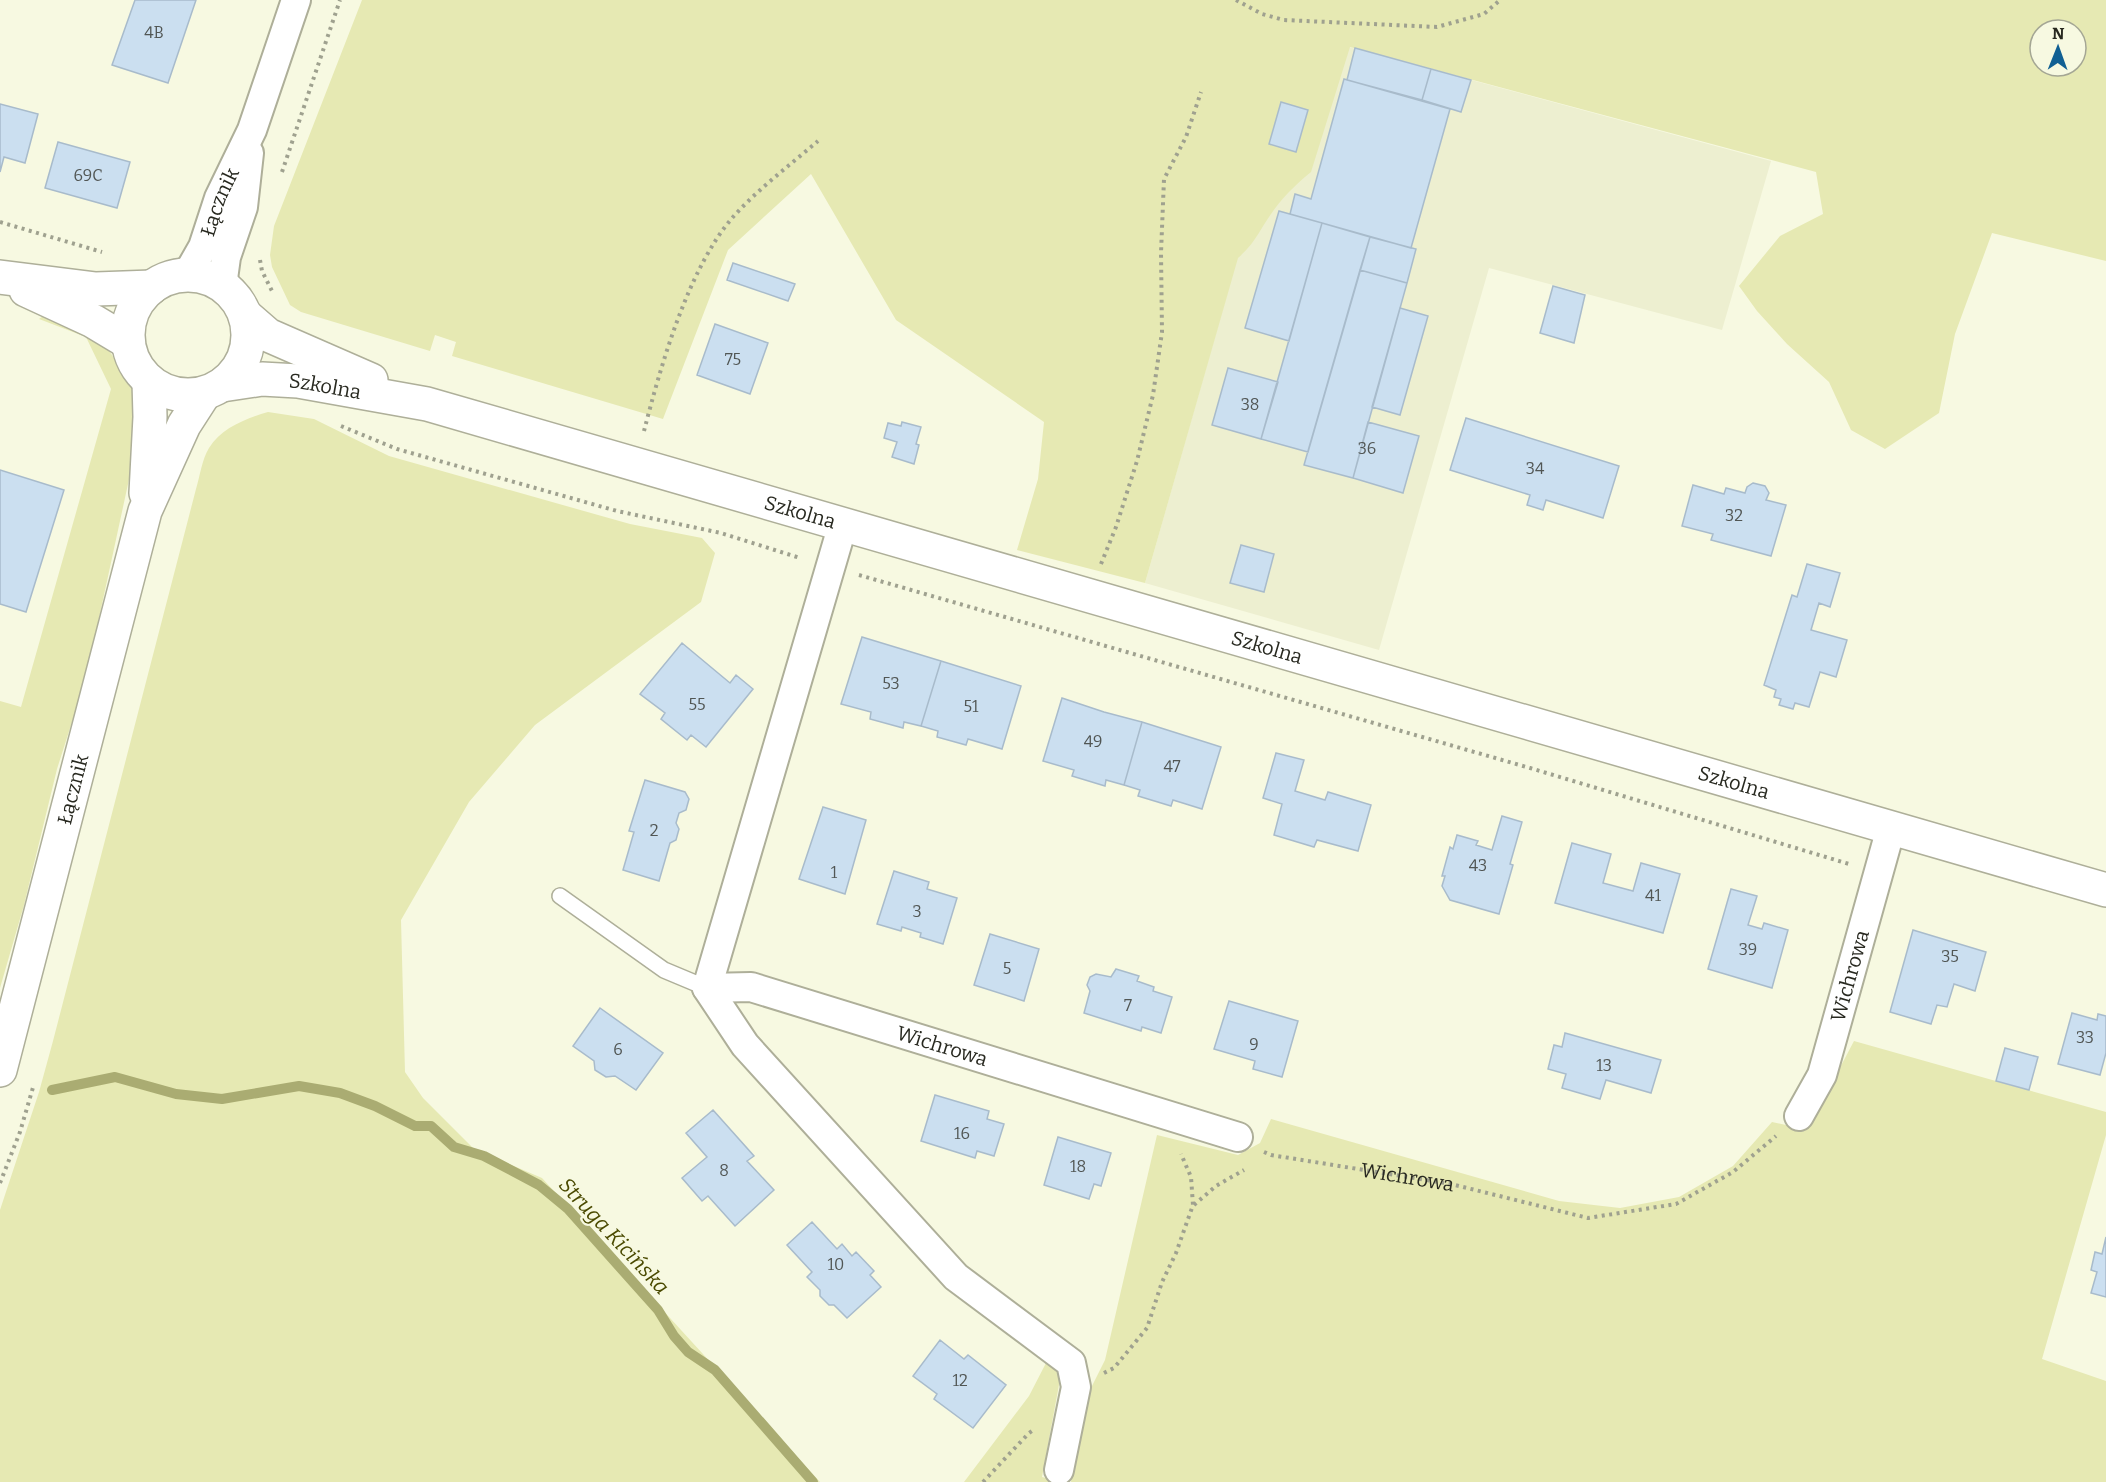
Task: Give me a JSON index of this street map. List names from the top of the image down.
{
  "streets": {
    "street": ["Łącznik", "Szkolna", "Wichrowa"]
  },
  "crossings": [
    ["Łącznik", "Szkolna"],
    ["Szkolna", "Wichrowa"]
  ],
  "water": ["Struga Kicińska"],
  "house_numbers": [
    "4B",
    "69C",
    "75",
    "38",
    "36",
    "34",
    "32",
    "53",
    "55",
    "51",
    "49",
    "47",
    "2",
    "43",
    "1",
    "41",
    "3",
    "39",
    "35",
    "5",
    "7",
    "33",
    "9",
    "6",
    "13",
    "16",
    "18",
    "8",
    "10",
    "12"
  ],
  "north": "top"
}
